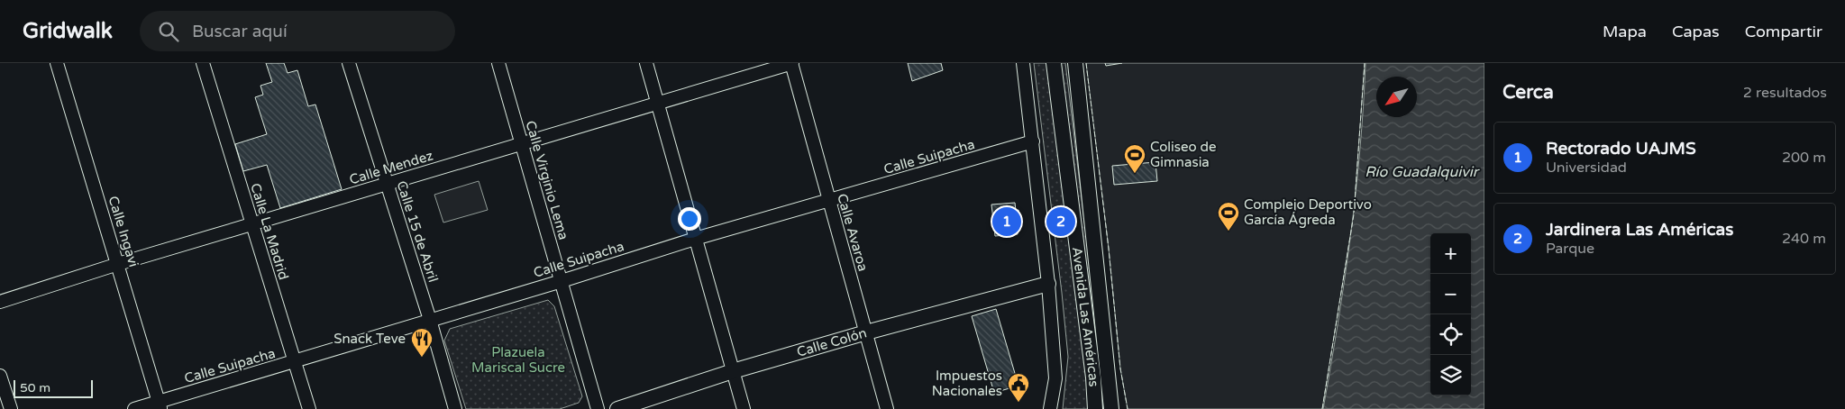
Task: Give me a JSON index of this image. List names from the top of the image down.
{
  "streets": {
    "main road": ["Avenida Las Américas", "Calle Colón"],
    "street": [
      "Calle Suipacha",
      "Calle Mendez",
      "Calle Virginio Lema",
      "Calle Ingavi",
      "Calle La Madrid",
      "Calle 15 de Abril",
      "Calle Avaroa"
    ]
  },
  "crossings": [
    ["Calle Suipacha", "Calle Virginio Lema"],
    ["Calle Suipacha", "Calle Ingavi"],
    ["Calle Suipacha", "Calle La Madrid"],
    ["Calle Suipacha", "Calle 15 de Abril"],
    ["Calle Suipacha", "Calle Avaroa"],
    ["Calle Mendez", "Calle Virginio Lema"],
    ["Calle Mendez", "Calle Ingavi"],
    ["Calle Mendez", "Calle La Madrid"],
    ["Calle Mendez", "Calle 15 de Abril"],
    ["Calle Mendez", "Calle Avaroa"],
    ["Calle Avaroa", "Calle Colón"]
  ],
  "water": ["Río Guadalquivir"],
  "parks": ["Plazuela Mariscal Sucre"],
  "places": {
    "sports": ["Coliseo de Gimnasia", "Complejo Deportivo García Ágreda"],
    "restaurant": ["Snack Teve"],
    "public building": ["Impuestos Nacionales"]
  },
  "scale_bar": "50 m",
  "north": "bottom left",
  "page": {
    "header": "Gridwalk",
    "search": "Buscar aquí",
    "nav": ["Mapa", "Capas", "Compartir"],
    "heading": ["Cerca", "2 resultados"],
    "list": [
      {
        "mark": "1",
        "name": "Rectorado UAJMS",
        "note": "Universidad",
        "value": "200 m"
      },
      {
        "mark": "2",
        "name": "Jardinera Las Américas",
        "note": "Parque",
        "value": "240 m"
      }
    ],
    "pins": ["1", "2"],
    "map_buttons": ["+", "−"],
    "scale": "50 m"
  }
}
